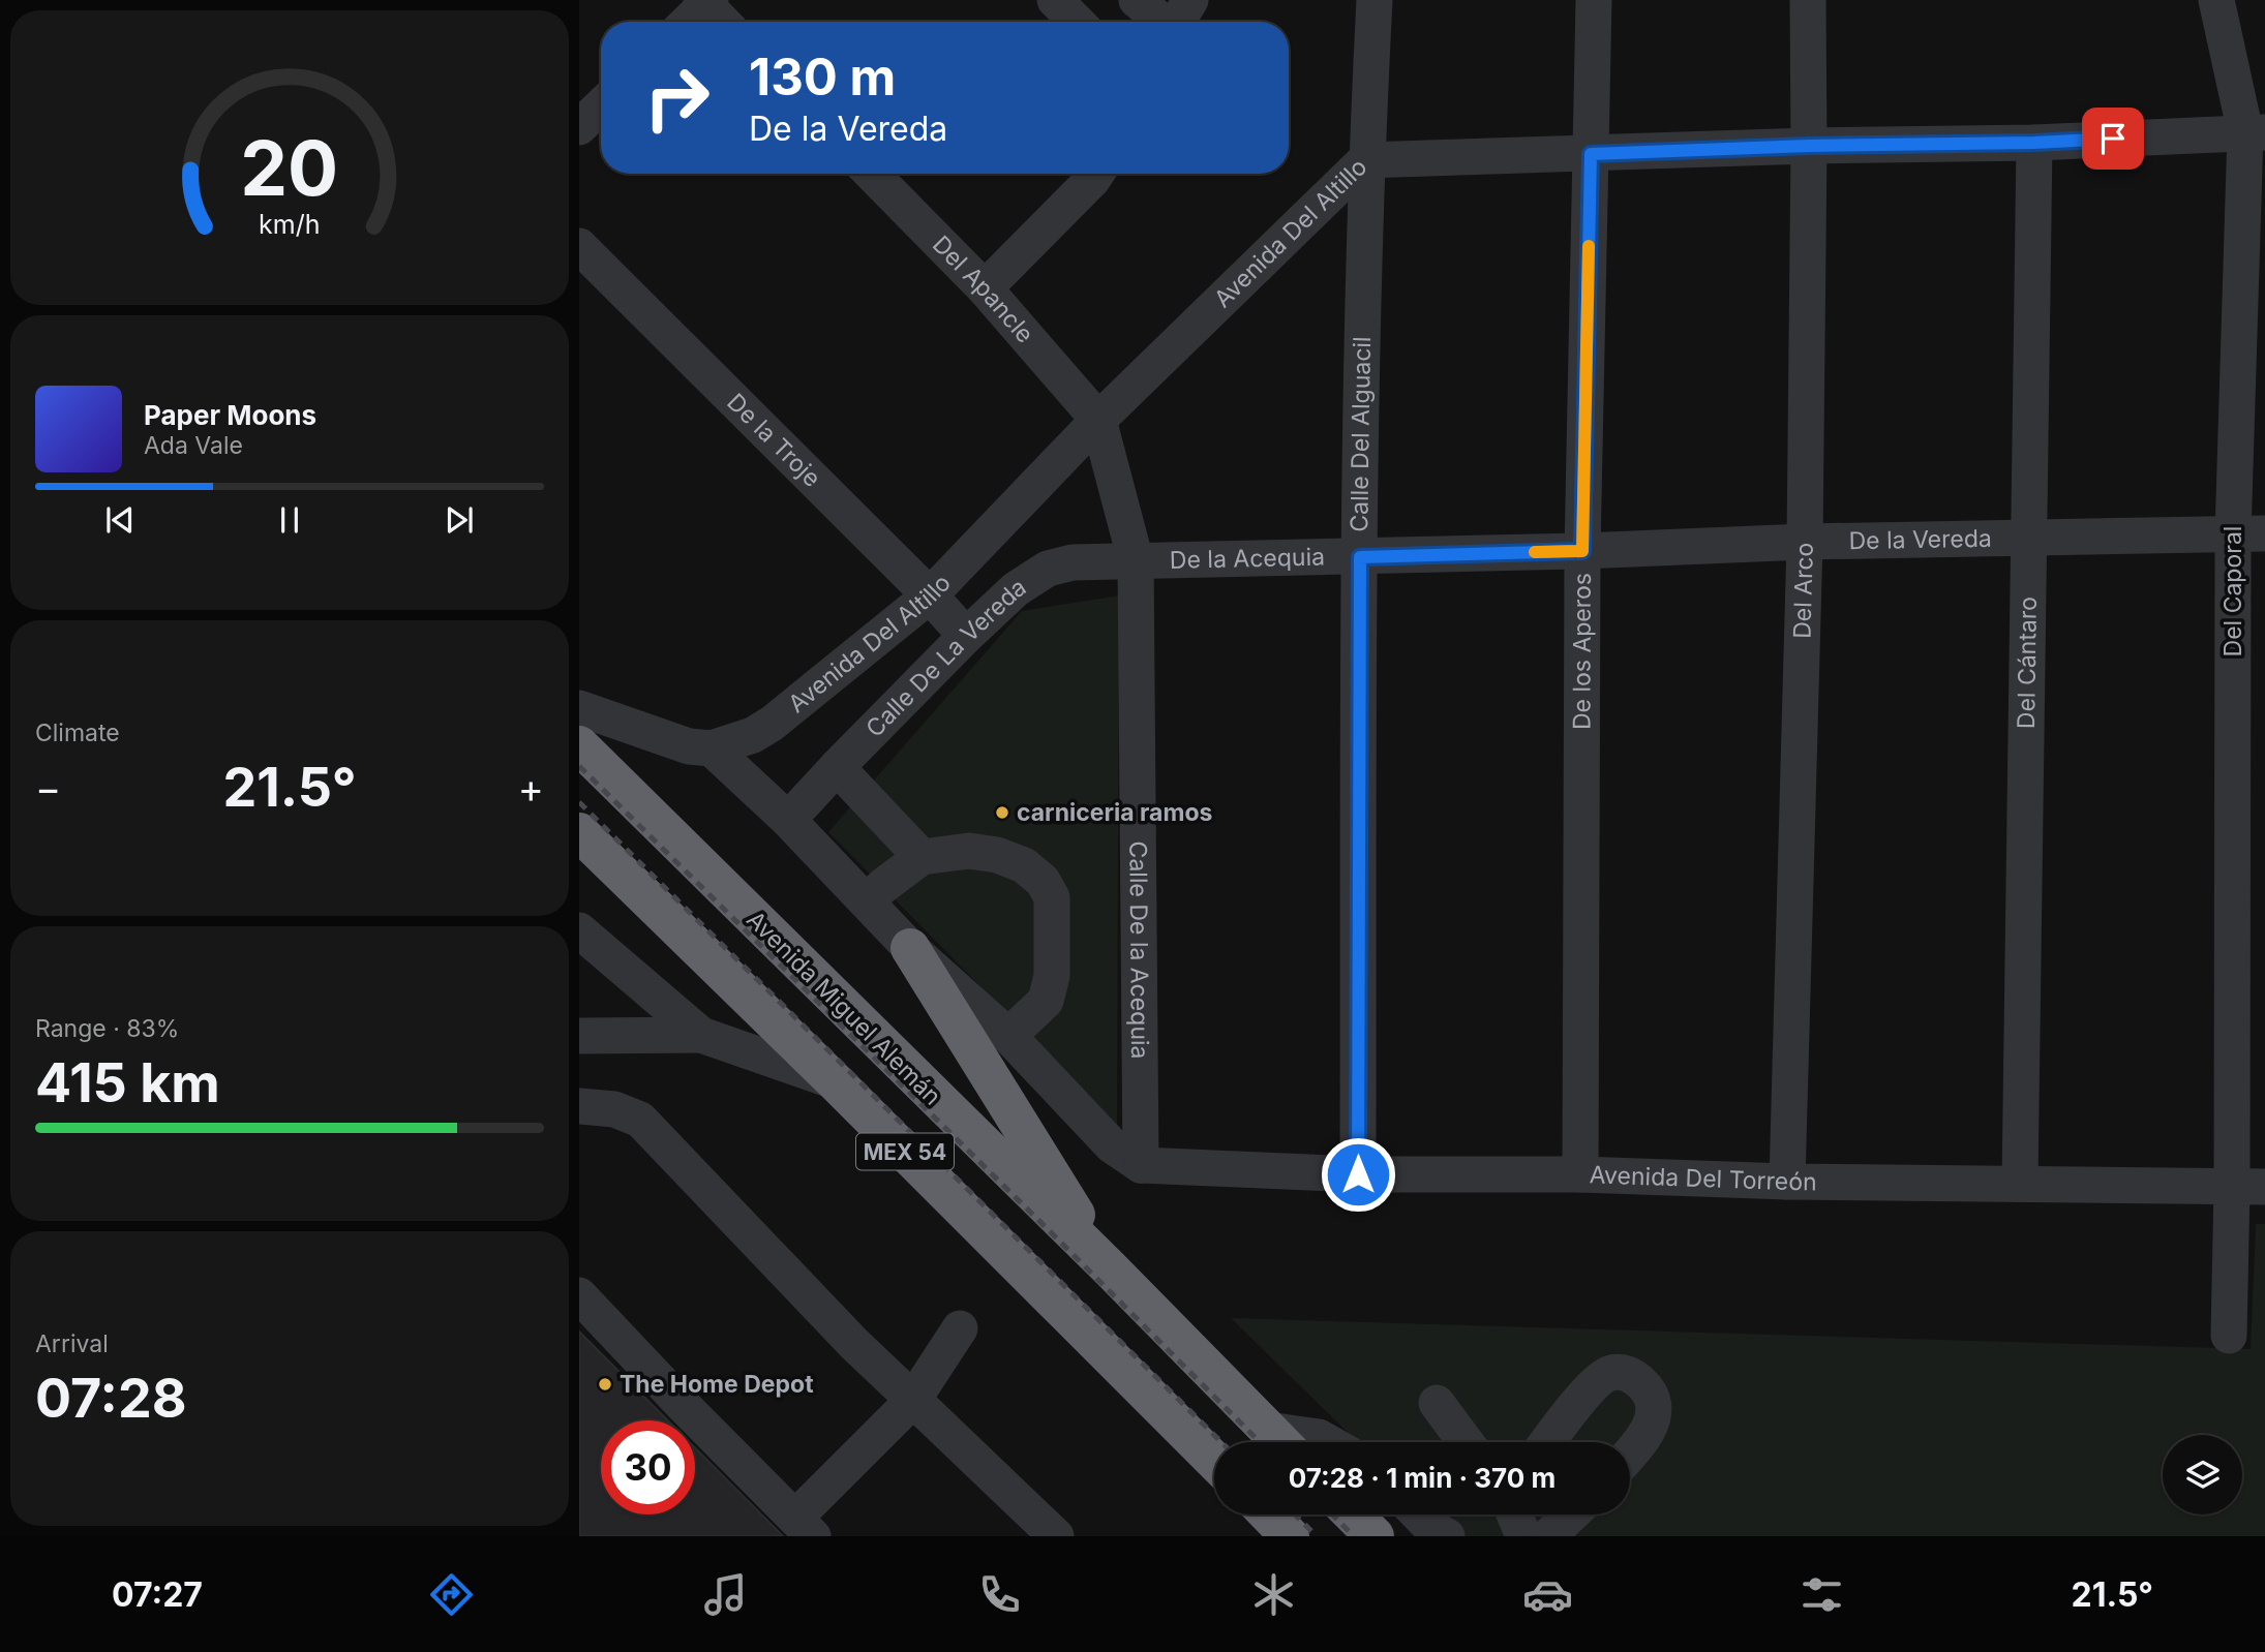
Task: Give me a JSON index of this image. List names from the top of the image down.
{
  "streets": {
    "highway": ["Avenida Miguel Alemán", "MEX 54"],
    "street": [
      "Avenida Del Altillo",
      "Del Apancle",
      "Calle Del Alguacil",
      "De la Troje",
      "De la Vereda",
      "De la Acequia",
      "Del Arco",
      "Del Caporal",
      "De los Aperos",
      "Calle De La Vereda",
      "Del Cántaro",
      "Calle De la Acequia",
      "Avenida Del Torreón"
    ]
  },
  "crossings": [
    ["Avenida Del Altillo", "Del Apancle"],
    ["Avenida Del Altillo", "Calle Del Alguacil"],
    ["Avenida Del Altillo", "De la Troje"],
    ["Avenida Del Altillo", "Del Arco"],
    ["Avenida Del Altillo", "Del Caporal"],
    ["Avenida Del Altillo", "De los Aperos"],
    ["Avenida Del Altillo", "Del Cántaro"],
    ["Avenida Del Altillo", "Calle De la Acequia"],
    ["Del Apancle", "Calle De la Acequia"],
    ["Calle Del Alguacil", "De la Vereda"],
    ["Calle Del Alguacil", "De la Acequia"],
    ["Calle Del Alguacil", "Avenida Del Torreón"],
    ["De la Troje", "Calle De La Vereda"],
    ["De la Vereda", "De la Acequia"],
    ["De la Vereda", "Del Arco"],
    ["De la Vereda", "Del Caporal"],
    ["De la Vereda", "De los Aperos"],
    ["De la Vereda", "Del Cántaro"],
    ["De la Acequia", "Calle De La Vereda"],
    ["De la Acequia", "Calle De la Acequia"],
    ["Del Arco", "Avenida Del Torreón"],
    ["Del Caporal", "Avenida Del Torreón"],
    ["De los Aperos", "Avenida Del Torreón"],
    ["Calle De La Vereda", "Calle De la Acequia"],
    ["Del Cántaro", "Avenida Del Torreón"],
    ["Calle De la Acequia", "Avenida Del Torreón"]
  ],
  "places": ["carniceria ramos", "The Home Depot"],
  "page": {
    "turn": ["130 m", "De la Vereda"],
    "song": ["Paper Moons", "Ada Vale"],
    "tile": [
      "Climate",
      ["Range · 83%", "415 km"],
      ["Arrival", "07:28"]
    ],
    "heat": ["−", "21.5°", "+"],
    "limit": "30",
    "trip": "07:28 · 1 min · 370 m",
    "tabs": ["07:27", "21.5°"],
    "gauge": ["20", "km/h"]
  }
}
